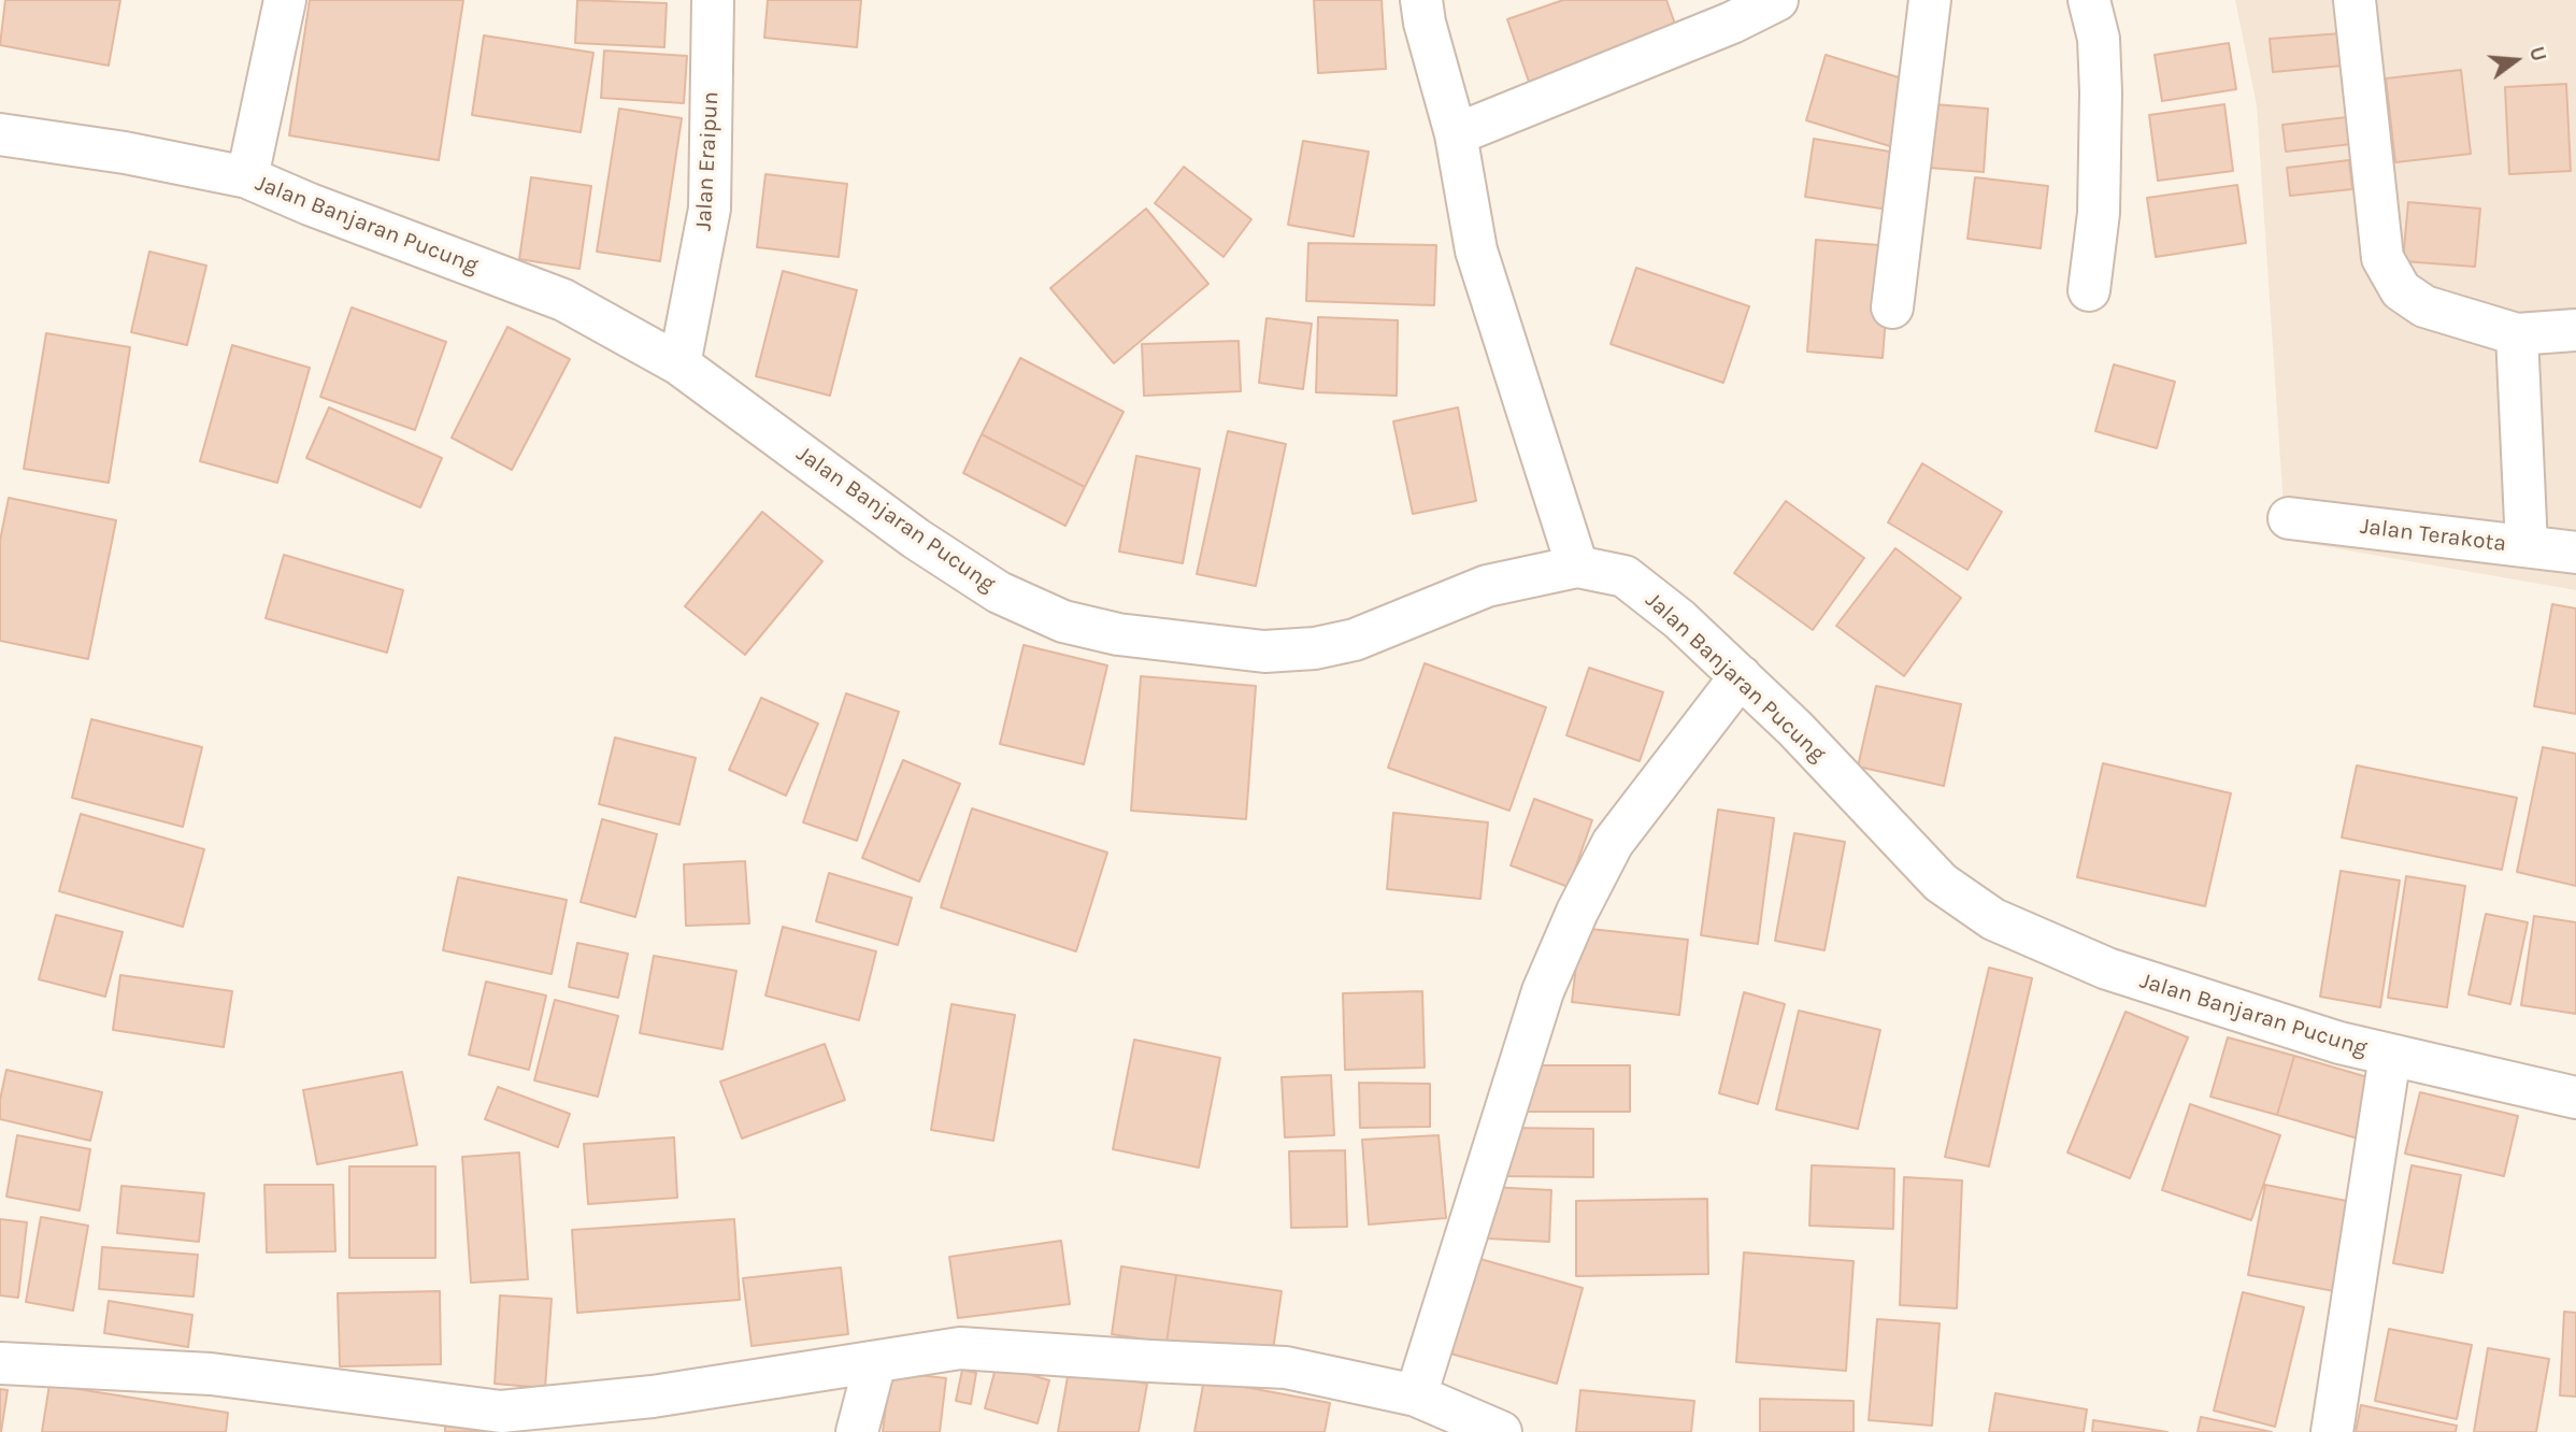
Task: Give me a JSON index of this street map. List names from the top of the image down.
{
  "streets": {
    "street": ["Jalan Eraipun", "Jalan Banjaran Pucung", "Jalan Terakota"]
  },
  "crossings": [
    ["Jalan Eraipun", "Jalan Banjaran Pucung"]
  ],
  "north": "right"
}
